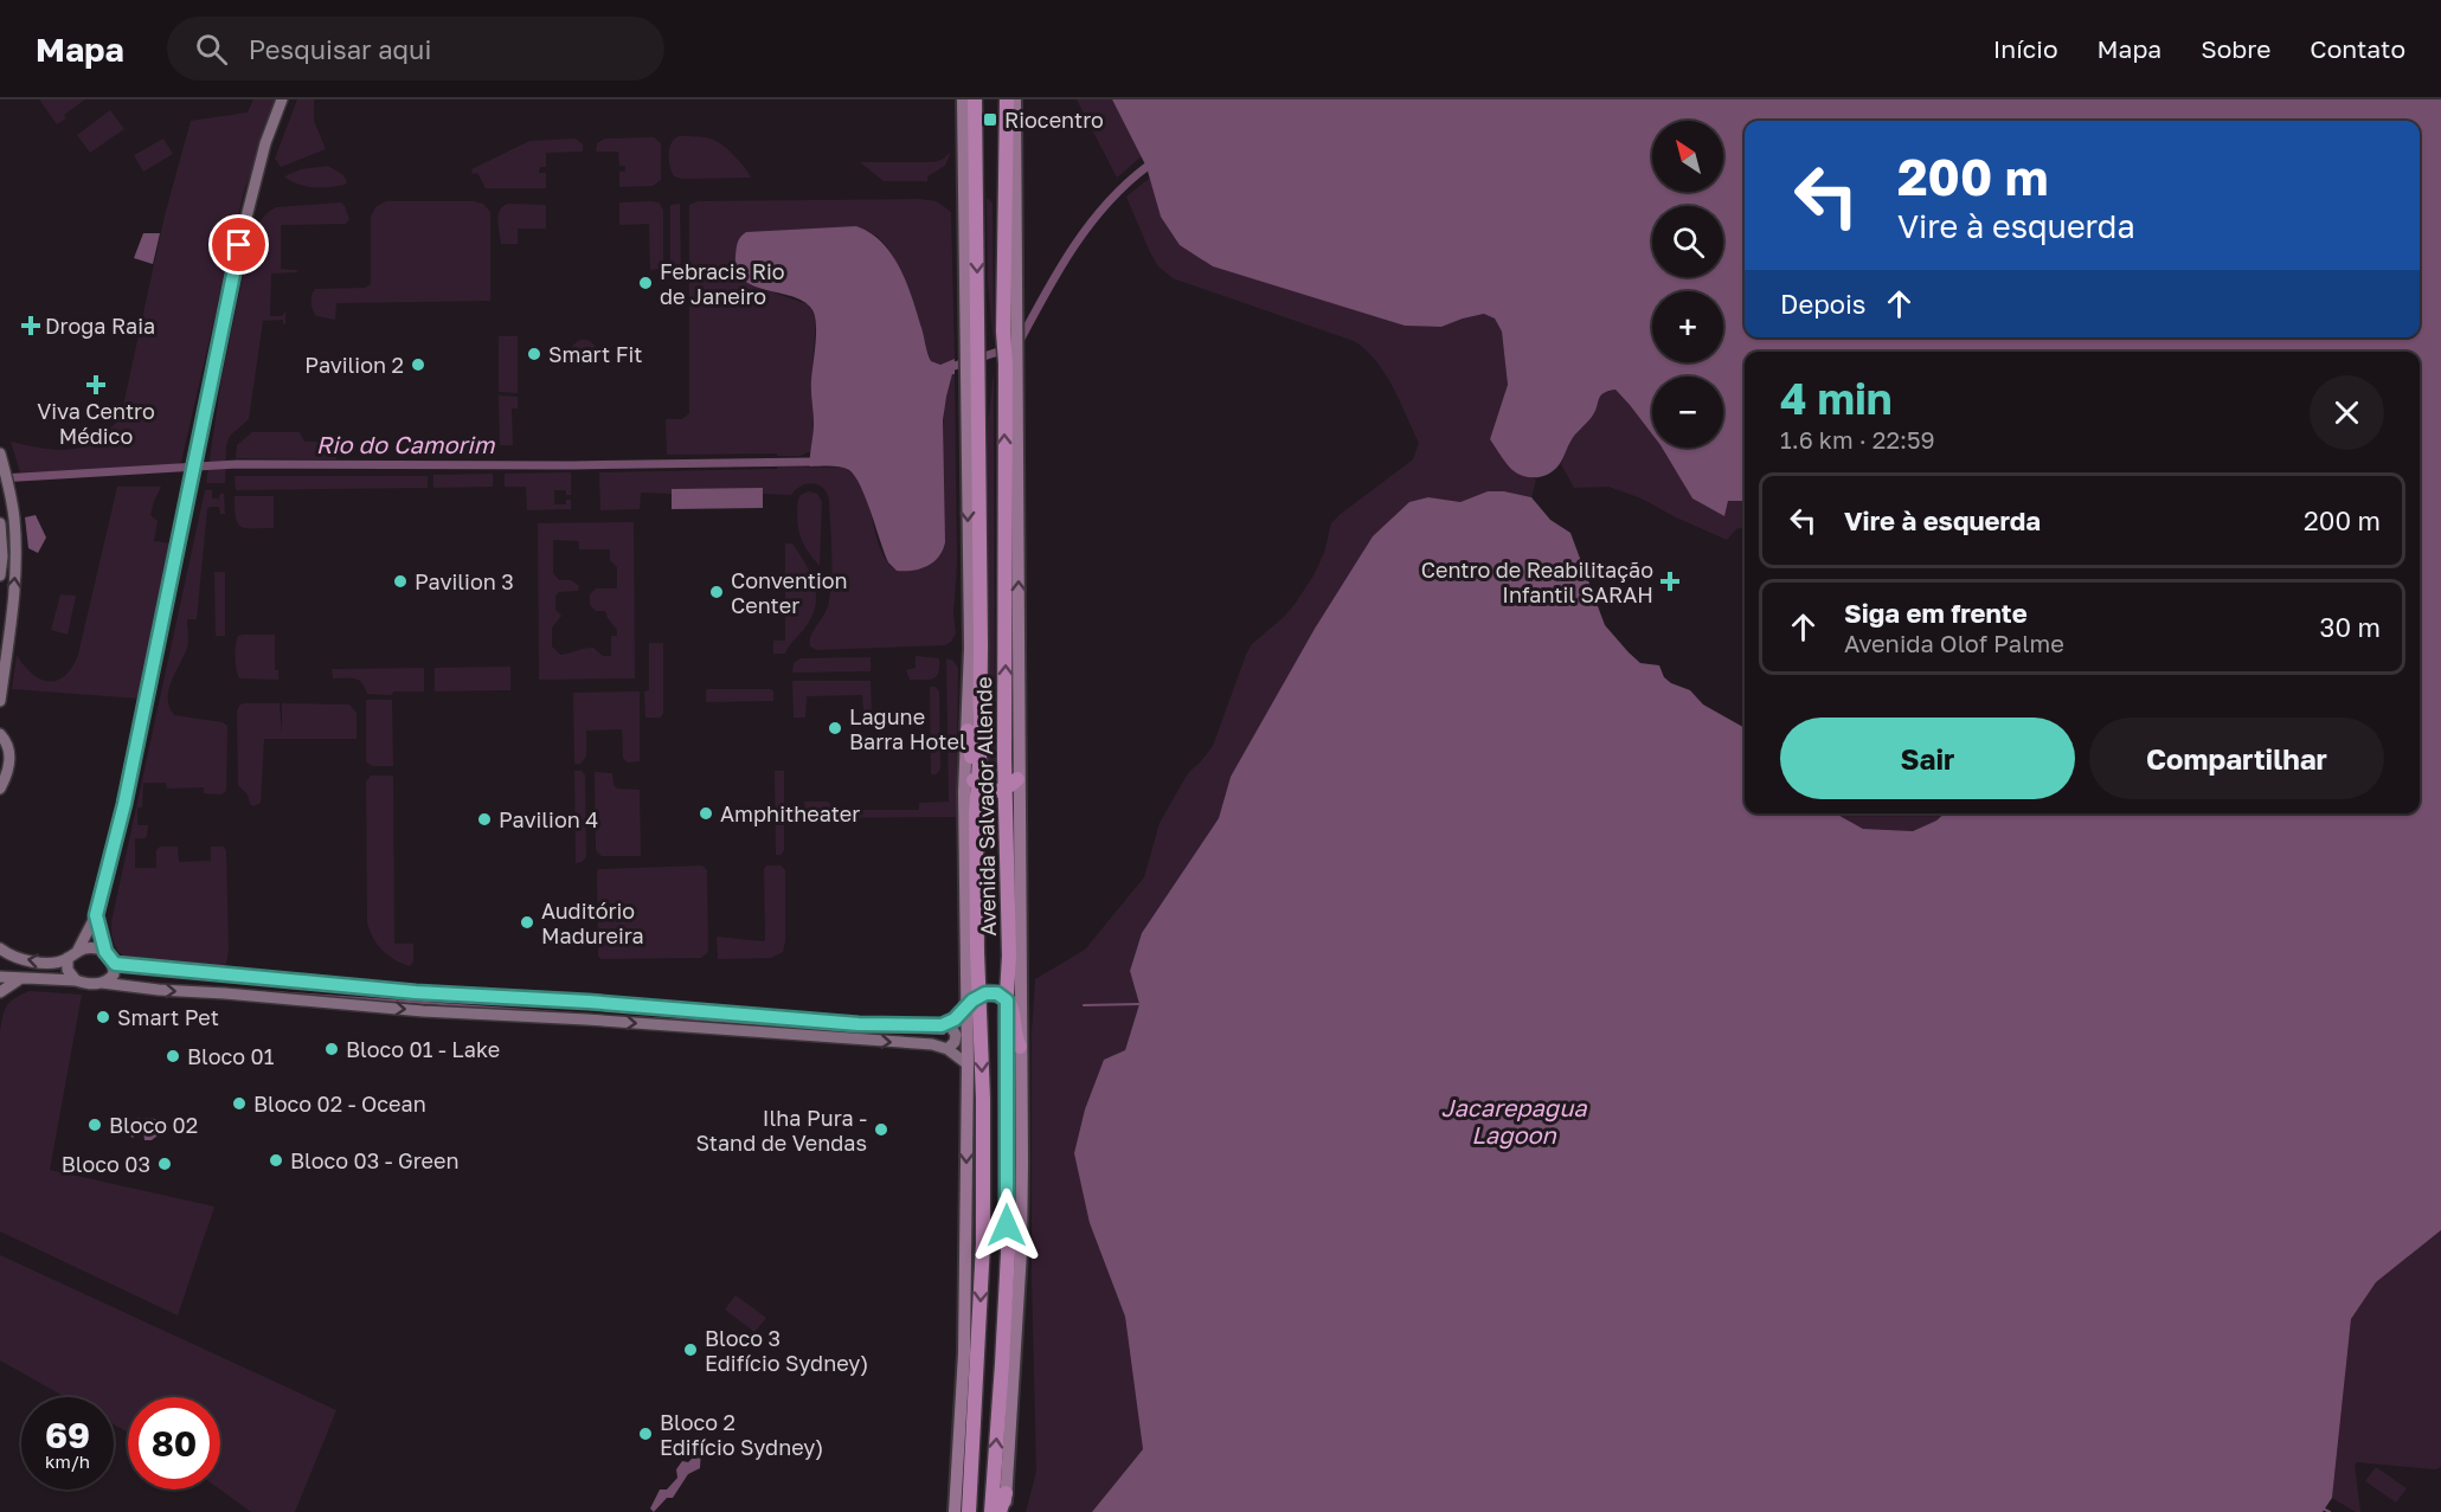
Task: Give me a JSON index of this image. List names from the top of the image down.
{
  "streets": {
    "highway": ["Avenida Salvador Allende"]
  },
  "water": ["Rio do Camorim", "Jacarepagua Lagoon"],
  "places": {
    "transit": ["Riocentro"],
    "other": [
      "Febracis Rio de Janeiro",
      "Smart Fit",
      "Pavilion 2",
      "Pavilion 3",
      "Convention Center",
      "Lagune Barra Hotel",
      "Amphitheater",
      "Pavilion 4",
      "Auditório Madureira",
      "Smart Pet",
      "Bloco 01 - Lake",
      "Bloco 01",
      "Bloco 02 - Ocean",
      "Bloco 02",
      "Ilha Pura - Stand de Vendas",
      "Bloco 03 - Green",
      "Bloco 03",
      "Bloco 3 Edifício Sydney)",
      "Bloco 2 Edifício Sydney)"
    ],
    "health": ["Droga Raia", "Viva Centro Médico", "Centro de Reabilitação Infantil SARAH"]
  },
  "north": "top left",
  "page": {
    "header": "Mapa",
    "search": "Pesquisar aqui",
    "nav": [
      "Início",
      "Mapa",
      "Sobre",
      "Contato"
    ],
    "map_buttons": ["+", "−"],
    "turn": ["200 m", "Vire à esquerda"],
    "then": "Depois",
    "heading": ["4 min", "1.6 km · 22:59"],
    "list": [
      {
        "name": "Vire à esquerda",
        "value": "200 m"
      },
      {
        "name": "Siga em frente",
        "note": "Avenida Olof Palme",
        "value": "30 m"
      }
    ],
    "buttons": ["Sair", "Compartilhar"],
    "speed": "69 km/h",
    "limit": "80"
  }
}
